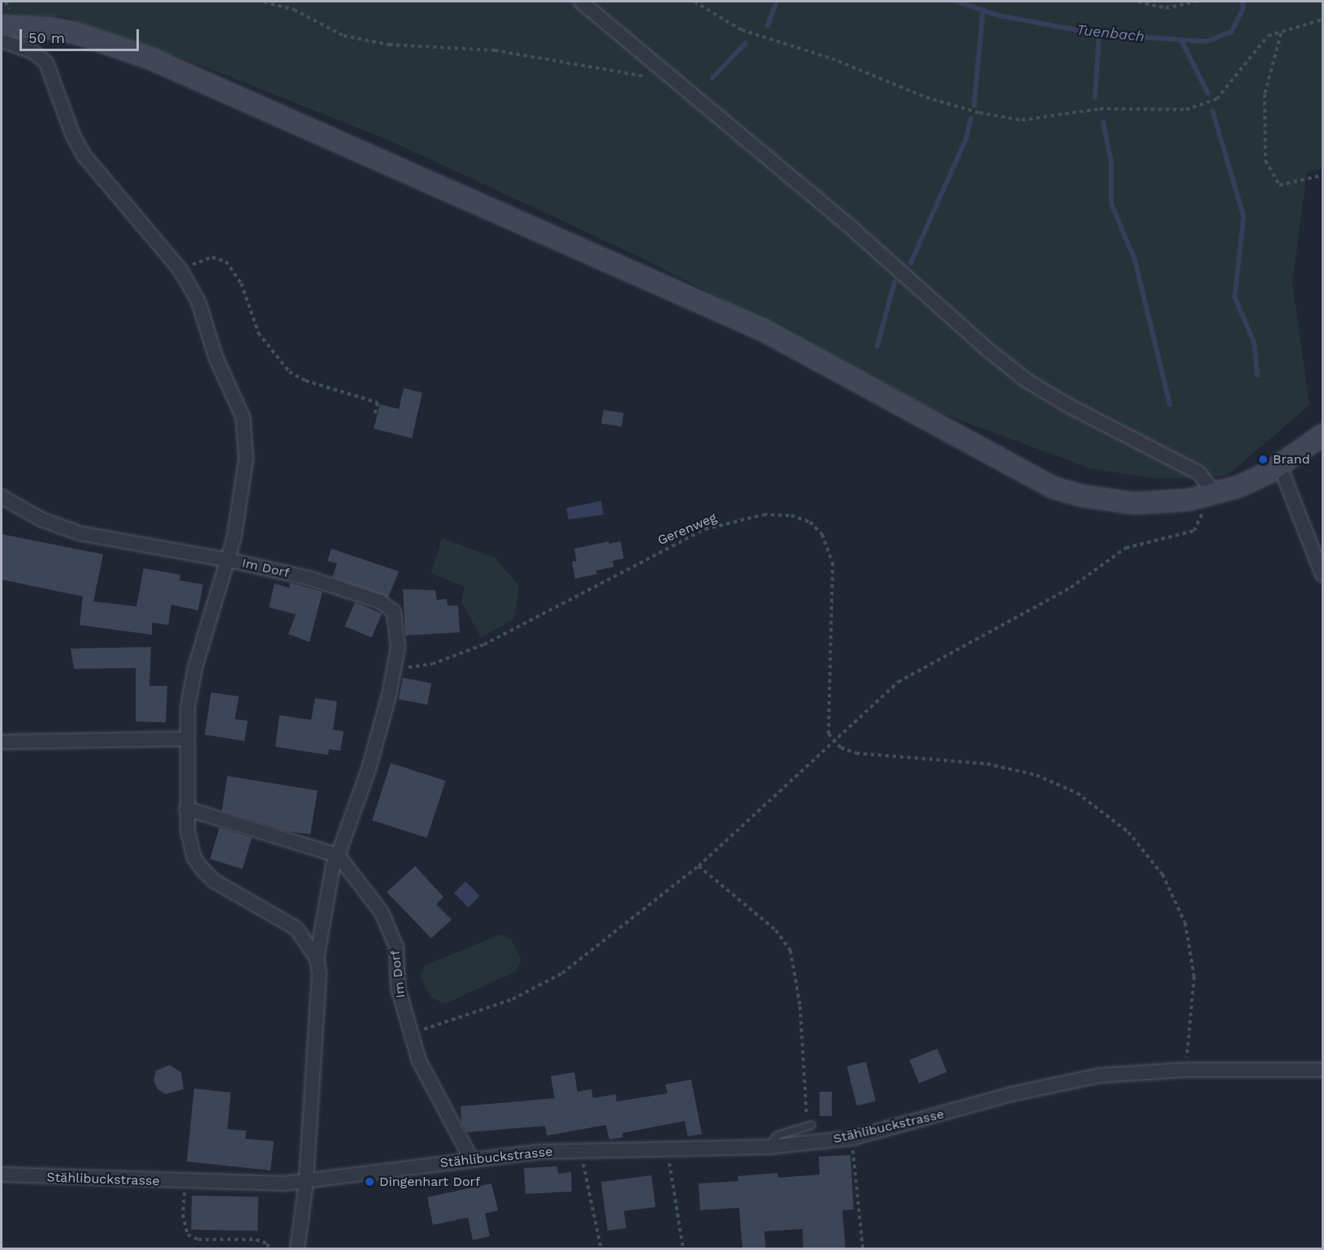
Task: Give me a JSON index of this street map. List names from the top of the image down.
{
  "streets": {
    "street": ["Im Dorf", "Stählibuckstrasse"],
    "path": ["Gerenweg"]
  },
  "crossings": [
    ["Gerenweg", "Im Dorf"],
    ["Im Dorf", "Stählibuckstrasse"]
  ],
  "water": ["Tuenbach"],
  "places": ["Brand", "Dingenhart Dorf"],
  "scale_bar": "50 m"
}
